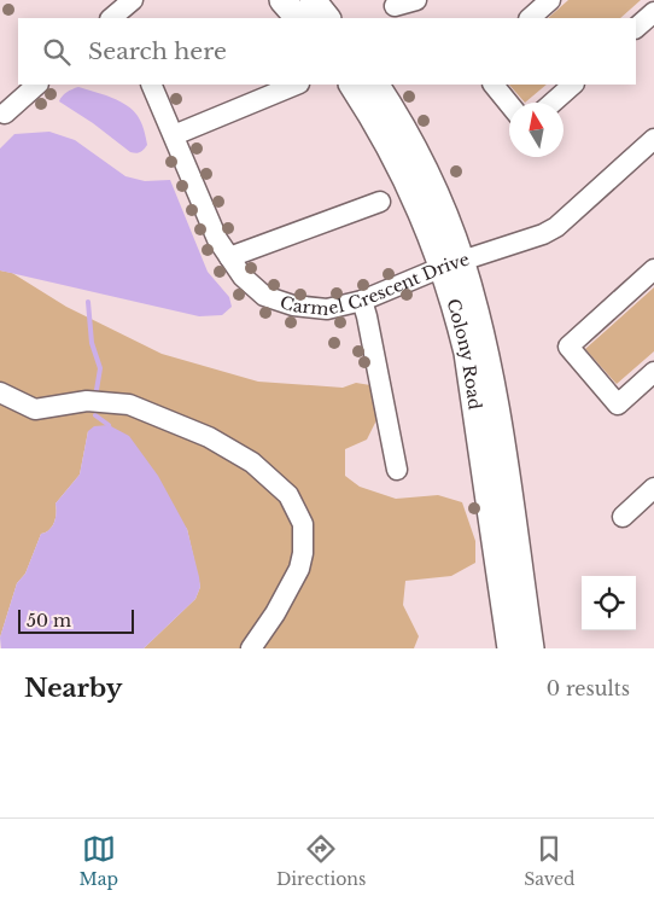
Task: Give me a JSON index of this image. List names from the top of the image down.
{
  "streets": {
    "main road": ["Colony Road"],
    "street": ["Carmel Crescent Drive"]
  },
  "crossings": [
    ["Carmel Crescent Drive", "Colony Road"]
  ],
  "scale_bar": "50 m",
  "north": "top",
  "page": {
    "search": "Search here",
    "scale": "50 m",
    "heading": ["Nearby", "0 results"],
    "nav": ["Map", "Directions", "Saved"]
  }
}
